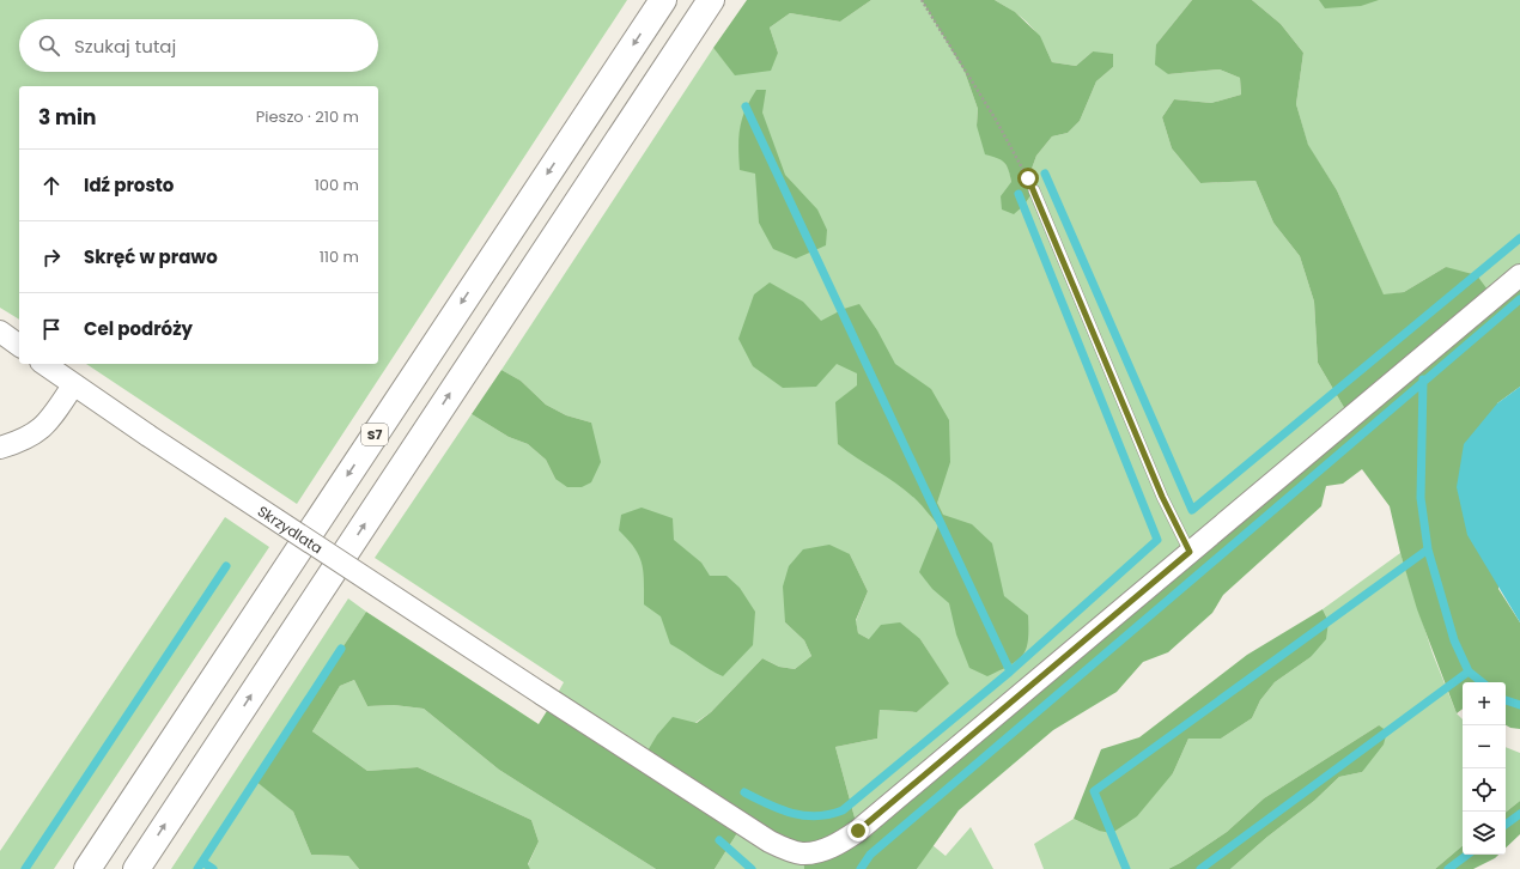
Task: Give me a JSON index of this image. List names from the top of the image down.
{
  "streets": {
    "highway": ["S7"],
    "street": ["Skrzydlata"]
  },
  "page": {
    "search": "Szukaj tutaj",
    "heading": ["3 min", "Pieszo · 210 m"],
    "list": [
      ["Idź prosto", "100 m"],
      ["Skręć w prawo", "110 m"],
      "Cel podróży"
    ],
    "map_buttons": ["+", "−"]
  }
}
